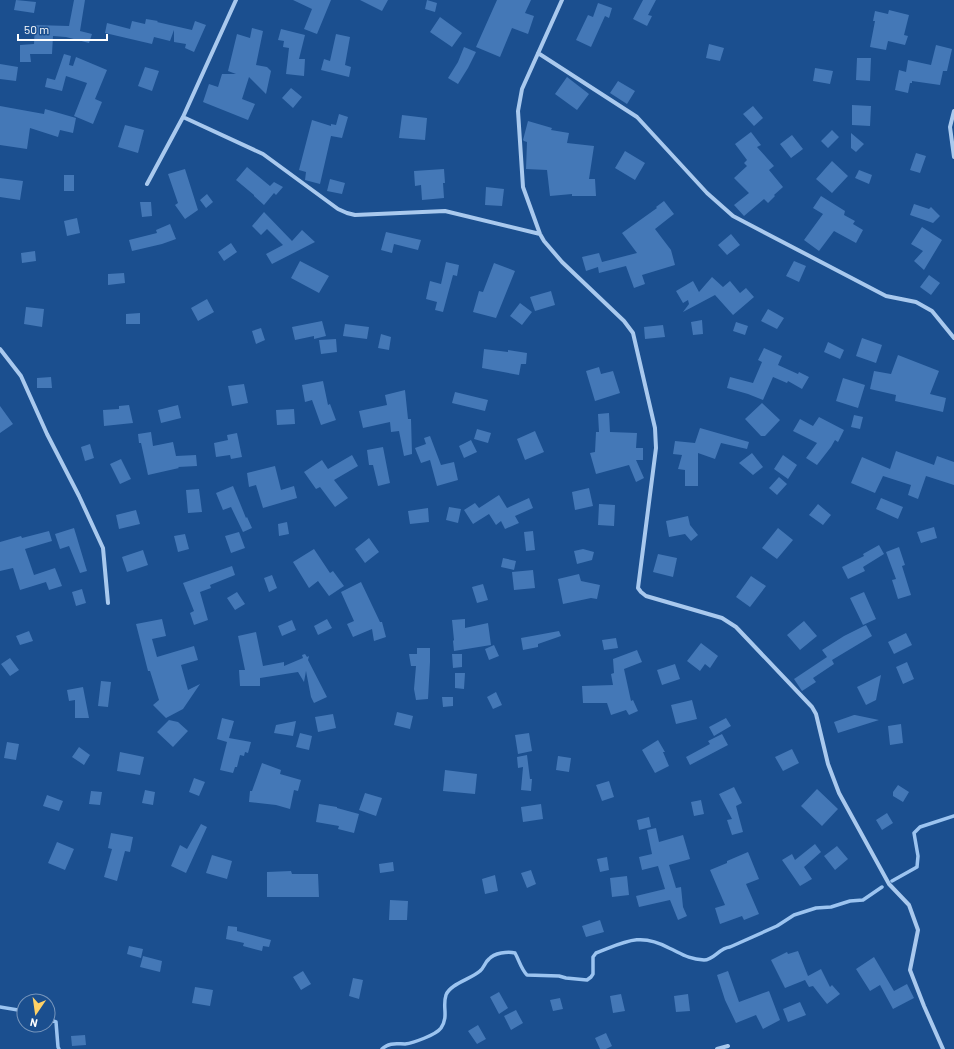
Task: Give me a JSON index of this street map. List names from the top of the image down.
{
  "scale_bar": "50 m",
  "north": "bottom"
}
